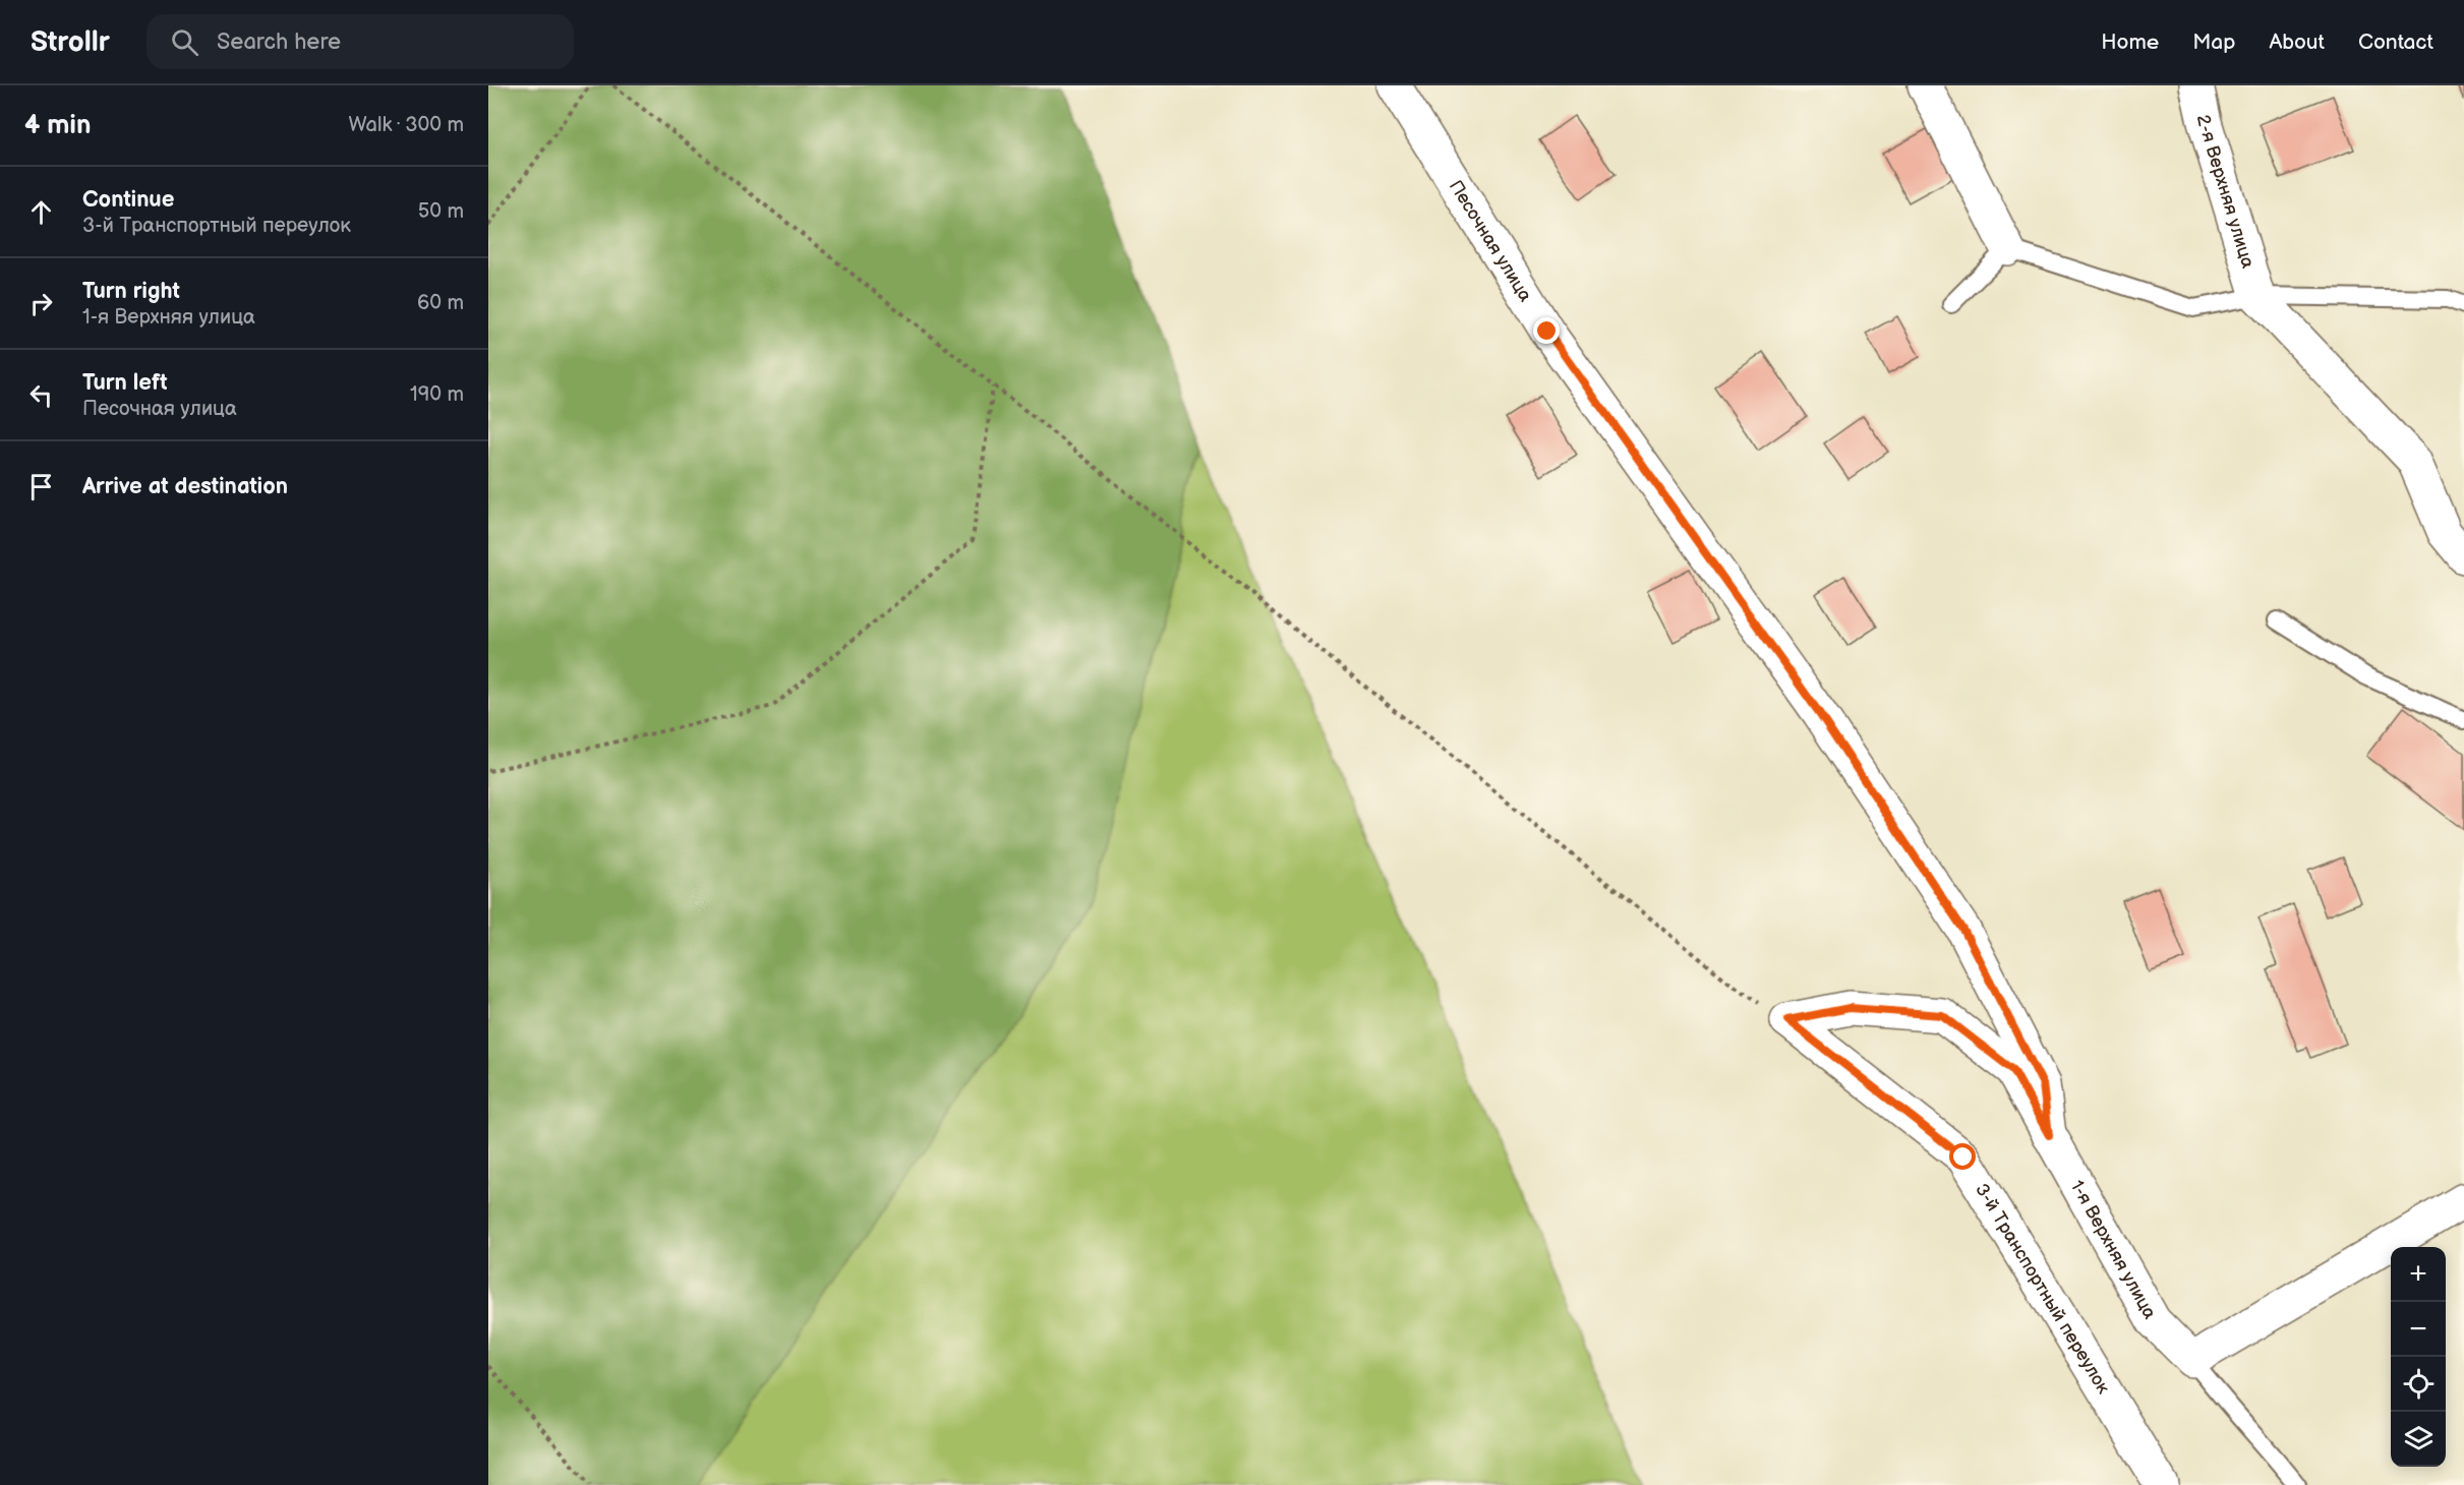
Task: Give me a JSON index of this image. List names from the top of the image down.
{
  "streets": {
    "street": [
      "2-я Верхняя улица",
      "Песочная улица",
      "1-я Верхняя улица",
      "3-й Транспортный переулок"
    ]
  },
  "crossings": [
    ["Песочная улица", "1-я Верхняя улица"],
    ["1-я Верхняя улица", "3-й Транспортный переулок"]
  ],
  "page": {
    "header": "Strollr",
    "search": "Search here",
    "nav": [
      "Home",
      "Map",
      "About",
      "Contact"
    ],
    "heading": ["4 min", "Walk · 300 m"],
    "list": [
      ["Continue", "3-й Транспортный переулок", "50 m"],
      ["Turn right", "1-я Верхняя улица", "60 m"],
      ["Turn left", "Песочная улица", "190 m"],
      "Arrive at destination"
    ],
    "map_buttons": ["+", "−"]
  }
}
